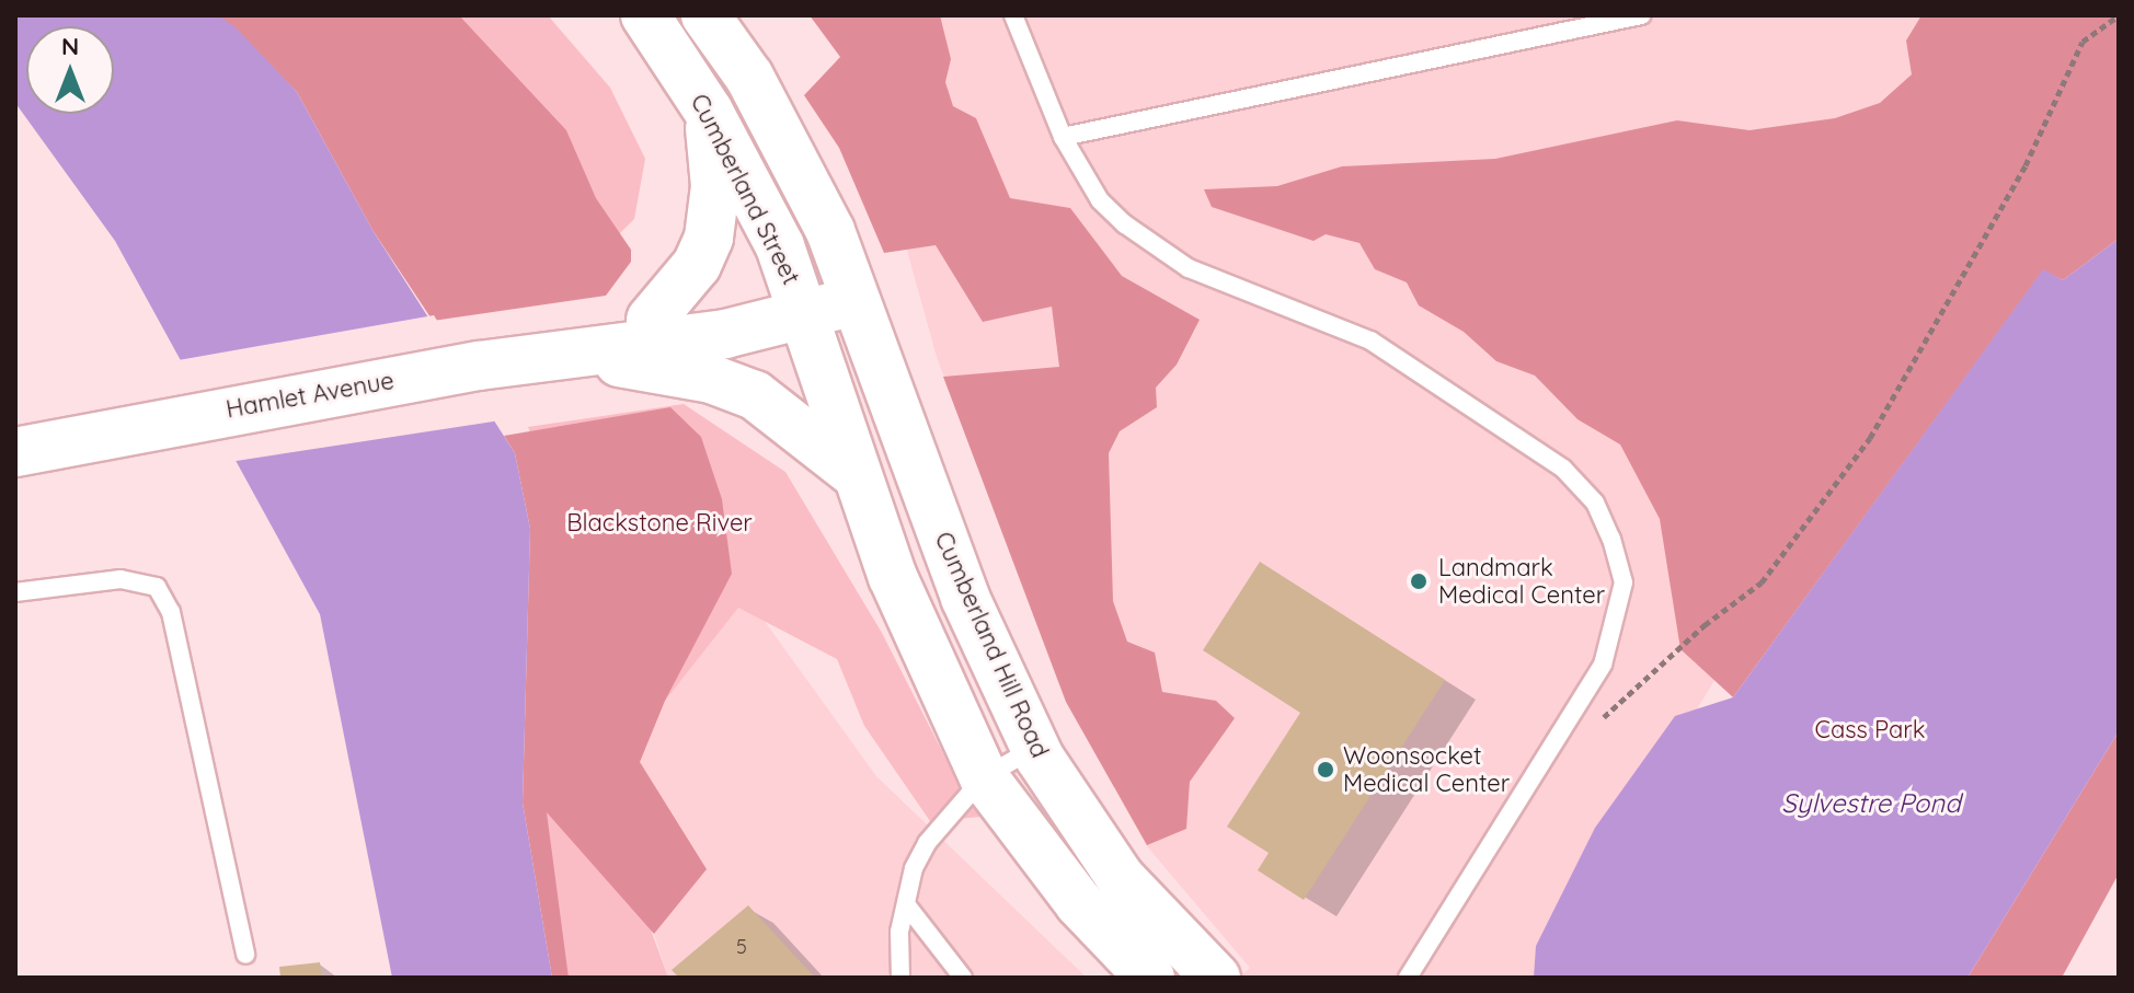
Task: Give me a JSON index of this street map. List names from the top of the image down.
{
  "streets": {
    "main road": ["Cumberland Street", "Hamlet Avenue", "Cumberland Hill Road"]
  },
  "crossings": [
    ["Cumberland Street", "Hamlet Avenue"],
    ["Hamlet Avenue", "Cumberland Hill Road"]
  ],
  "water": ["Sylvestre Pond"],
  "parks": ["Blackstone River", "Cass Park"],
  "places": ["Landmark Medical Center", "Woonsocket Medical Center"],
  "house_numbers": ["5"],
  "north": "top"
}
